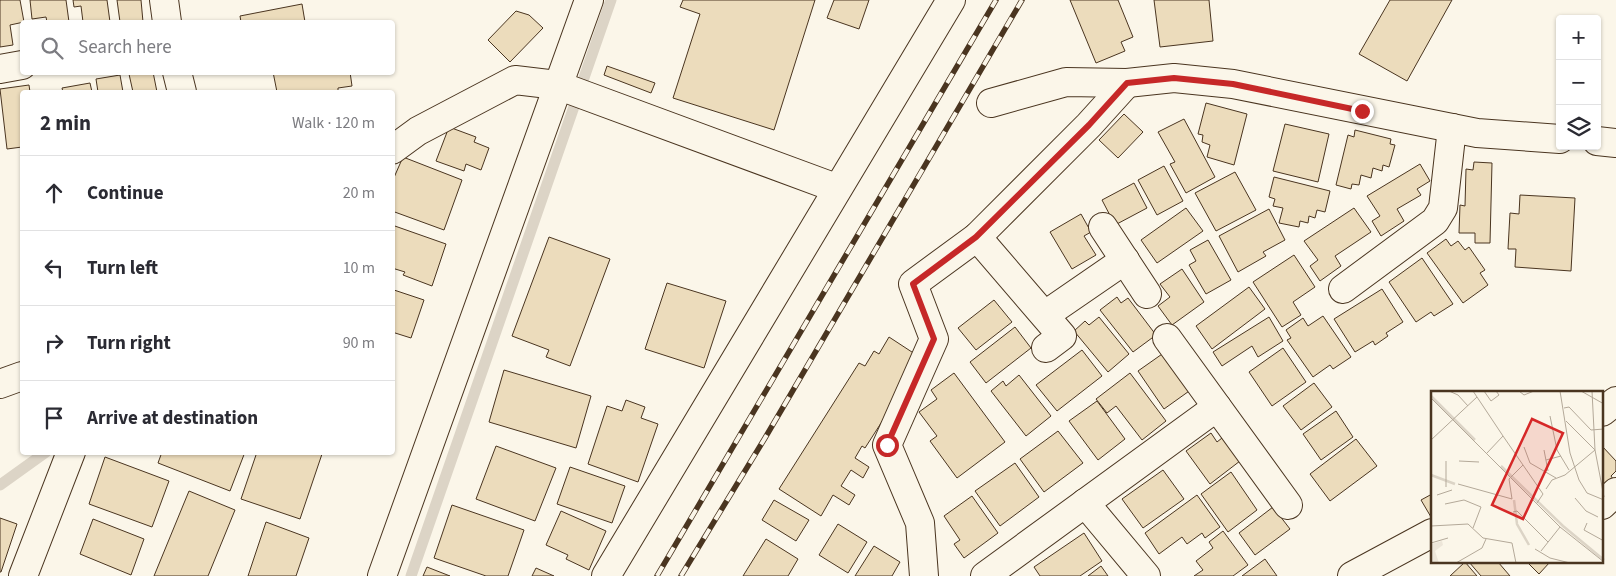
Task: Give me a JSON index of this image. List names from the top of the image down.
{
  "page": {
    "map_buttons": ["+", "−"],
    "search": "Search here",
    "heading": ["2 min", "Walk · 120 m"],
    "list": [
      ["Continue", "20 m"],
      ["Turn left", "10 m"],
      ["Turn right", "90 m"],
      "Arrive at destination"
    ]
  }
}
